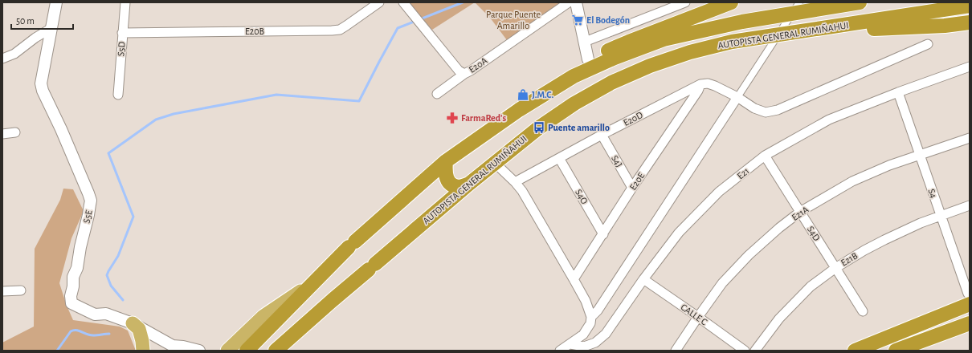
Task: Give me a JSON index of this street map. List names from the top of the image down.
{
  "streets": {
    "highway": ["AUTOPISTA GENERAL RUMIÑAHUI"],
    "street": [
      "E20B",
      "S5D",
      "E20A",
      "E20D",
      "S4J",
      "E21",
      "E20E",
      "S4",
      "S4O",
      "E21A",
      "S5E",
      "S4D",
      "E21B",
      "CALLE C"
    ]
  },
  "crossings": [
    ["E20B", "S5D"],
    ["E20D", "S4J"],
    ["E20D", "E20E"],
    ["E20D", "S4O"],
    ["S4J", "E20E"],
    ["E21", "S4"],
    ["E21", "S4D"],
    ["E21", "CALLE C"],
    ["E20E", "S4O"],
    ["S4", "E21A"],
    ["S4", "E21B"],
    ["E21A", "S4D"],
    ["E21A", "CALLE C"],
    ["S4D", "E21B"]
  ],
  "parks": ["Parque Puente Amarillo"],
  "places": {
    "supermarket": ["El Bodegón"],
    "shop": ["J.M.C."],
    "pharmacy": ["FarmaRed's"],
    "bus stop": ["Puente amarillo"]
  },
  "scale_bar": "50 m"
}
